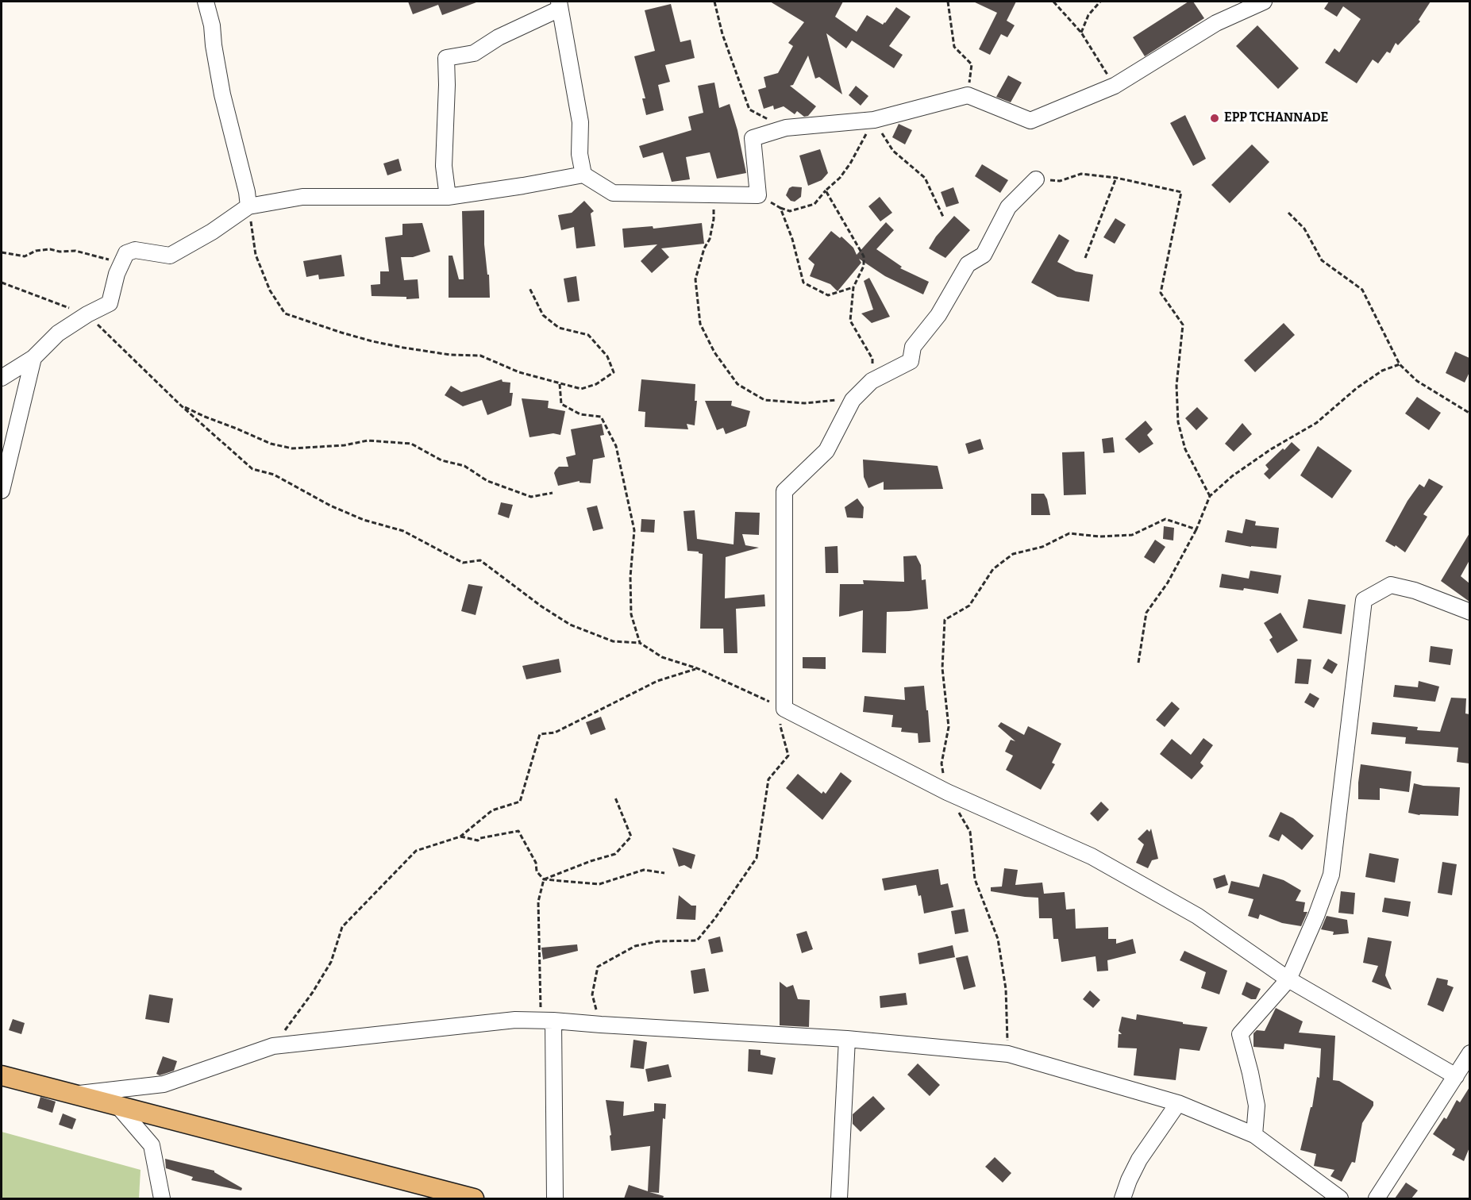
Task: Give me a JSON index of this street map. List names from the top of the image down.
{
  "places": ["EPP TCHANNADE"]
}
